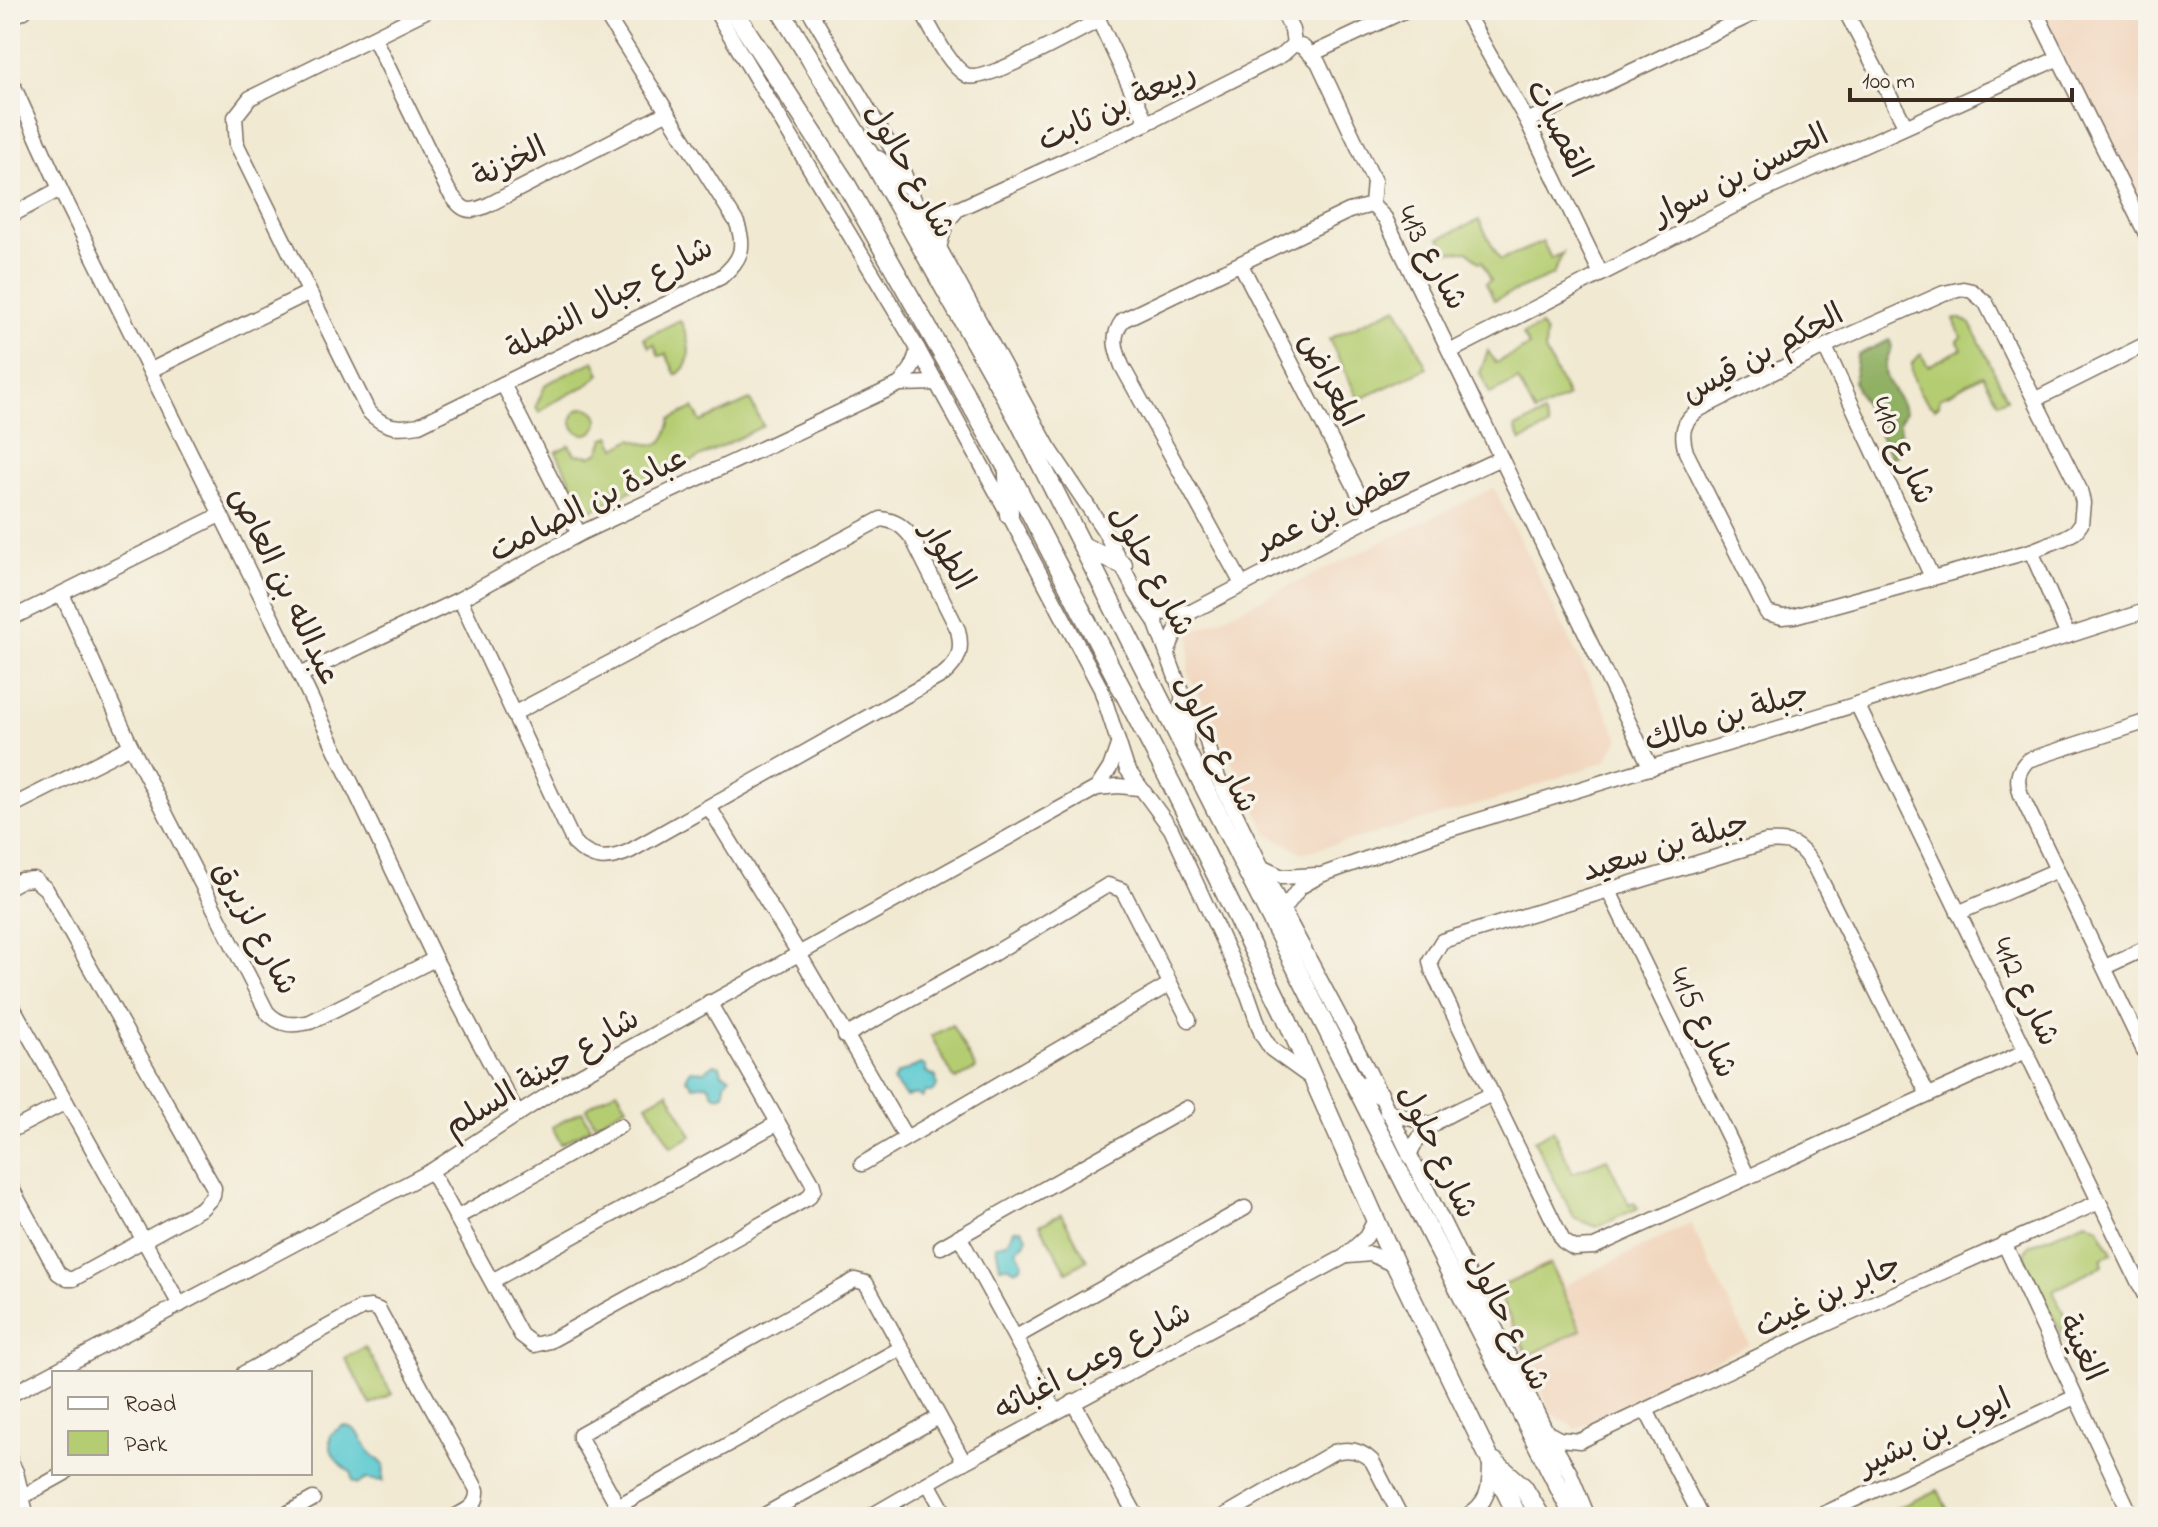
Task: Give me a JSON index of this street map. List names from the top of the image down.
{
  "streets": {
    "main road": ["شارع حالول"],
    "street": [
      "ربيعة بن ثابت",
      "القصبات",
      "الخزنة",
      "الحسن بن سوار",
      "شارع 413",
      "شارع جبال النصلة",
      "الحكم بن قيس",
      "المعراض",
      "شارع 410",
      "عبادة بن الصامت",
      "حفص بن عمر",
      "الطوار",
      "شارع حلول",
      "عبدالله بن العاص",
      "جبلة بن مالك",
      "جبلة بن سعيد",
      "شارع لزيرق",
      "شارع 412",
      "شارع 415",
      "شارع حينة السلم",
      "جابر بن غيث",
      "الغينة",
      "شارع وعب اغباثه",
      "ايوب بن بشير"
    ]
  },
  "crossings": [
    ["ربيعة بن ثابت", "شارع حلول"],
    ["القصبات", "الحسن بن سوار"],
    ["الخزنة", "شارع جبال النصلة"],
    ["شارع حالول", "شارع وعب اغباثه"],
    ["الحسن بن سوار", "شارع 413"],
    ["شارع 413", "المعراض"],
    ["شارع 413", "حفص بن عمر"],
    ["شارع 413", "جبلة بن مالك"],
    ["شارع جبال النصلة", "عبادة بن الصامت"],
    ["الحكم بن قيس", "شارع 410"],
    ["المعراض", "حفص بن عمر"],
    ["عبادة بن الصامت", "الطوار"],
    ["عبادة بن الصامت", "عبدالله بن العاص"],
    ["حفص بن عمر", "شارع حلول"],
    ["شارع حلول", "جبلة بن مالك"],
    ["عبدالله بن العاص", "شارع لزيرق"],
    ["عبدالله بن العاص", "شارع حينة السلم"],
    ["جبلة بن مالك", "شارع 412"],
    ["جبلة بن سعيد", "شارع 412"],
    ["جبلة بن سعيد", "شارع 415"],
    ["شارع 412", "جابر بن غيث"],
    ["جابر بن غيث", "الغينة"],
    ["الغينة", "ايوب بن بشير"]
  ],
  "legend": ["Road", "Park"],
  "scale_bar": "100 m"
}
